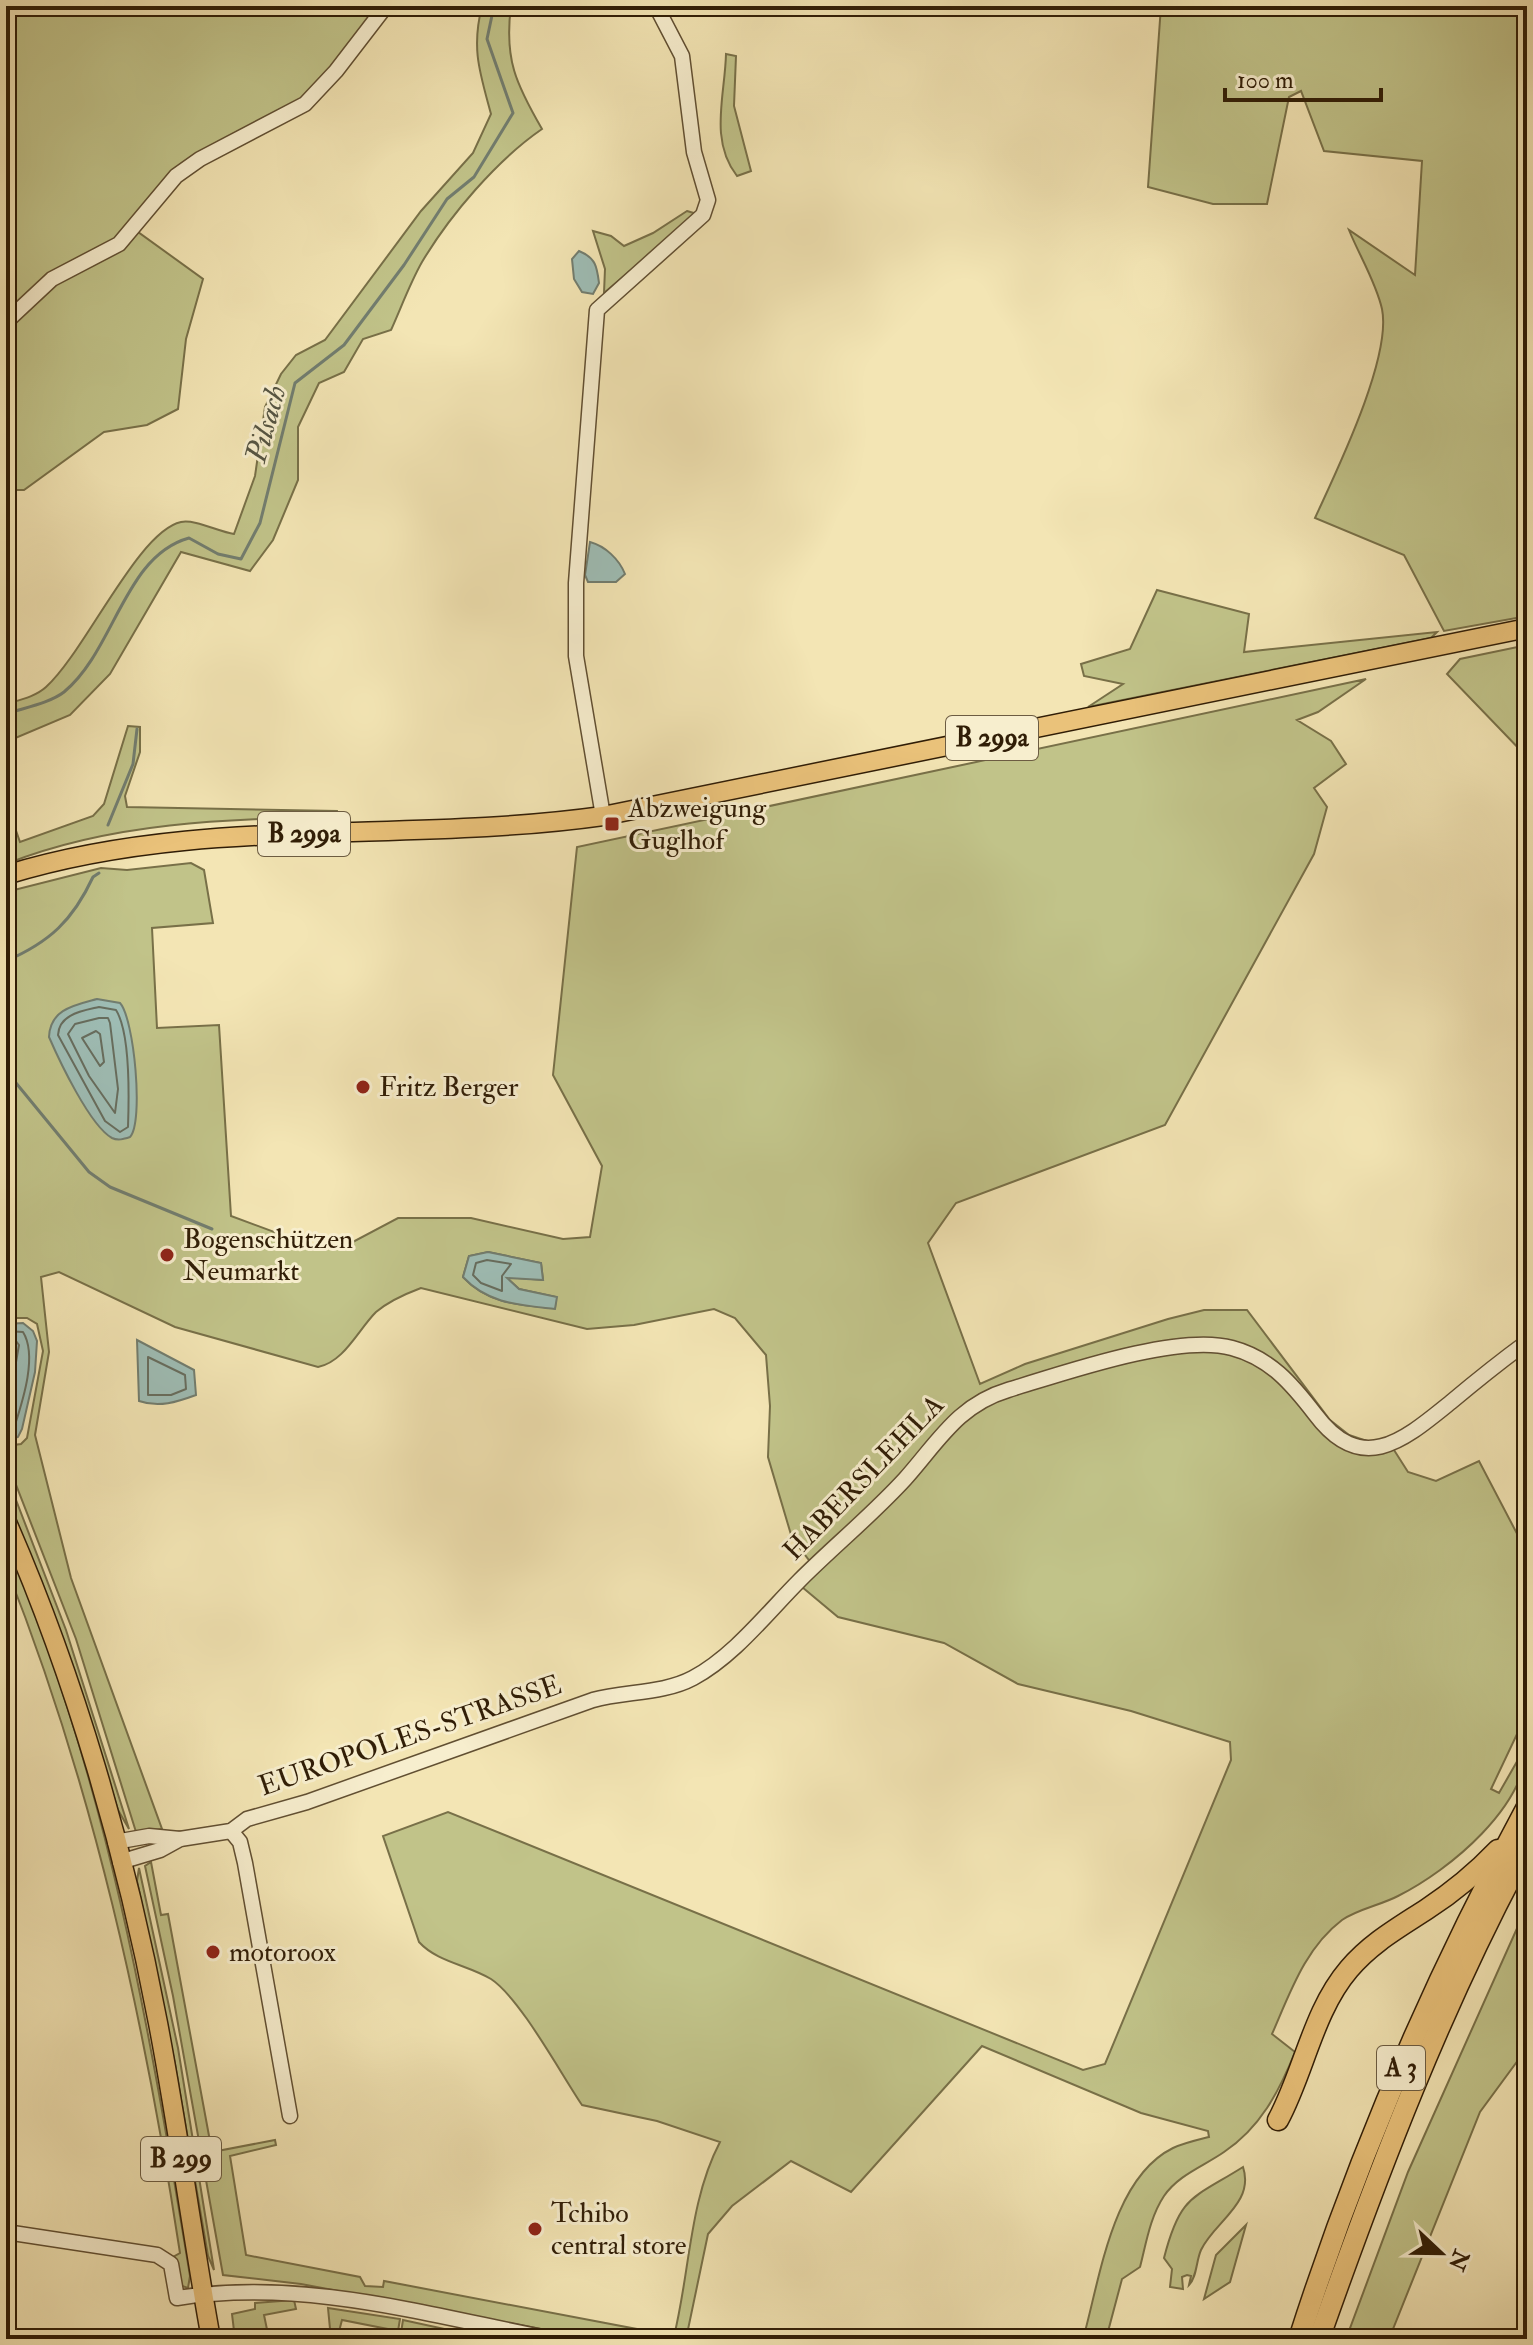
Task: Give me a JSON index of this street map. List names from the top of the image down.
{
  "streets": {
    "highway": ["A 3"],
    "main road": ["B 299a", "B 299"],
    "street": ["HABERSLEHLA", "EUROPOLES-STRASSE"]
  },
  "crossings": [
    ["HABERSLEHLA", "EUROPOLES-STRASSE"],
    ["EUROPOLES-STRASSE", "B 299"]
  ],
  "water": ["Pilsach"],
  "places": {
    "transit": ["Abzweigung Guglhof"],
    "other": [
      "Fritz Berger",
      "Bogenschützen Neumarkt",
      "motoroox",
      "Tchibo central store"
    ]
  },
  "scale_bar": "100 m",
  "north": "right"
}
